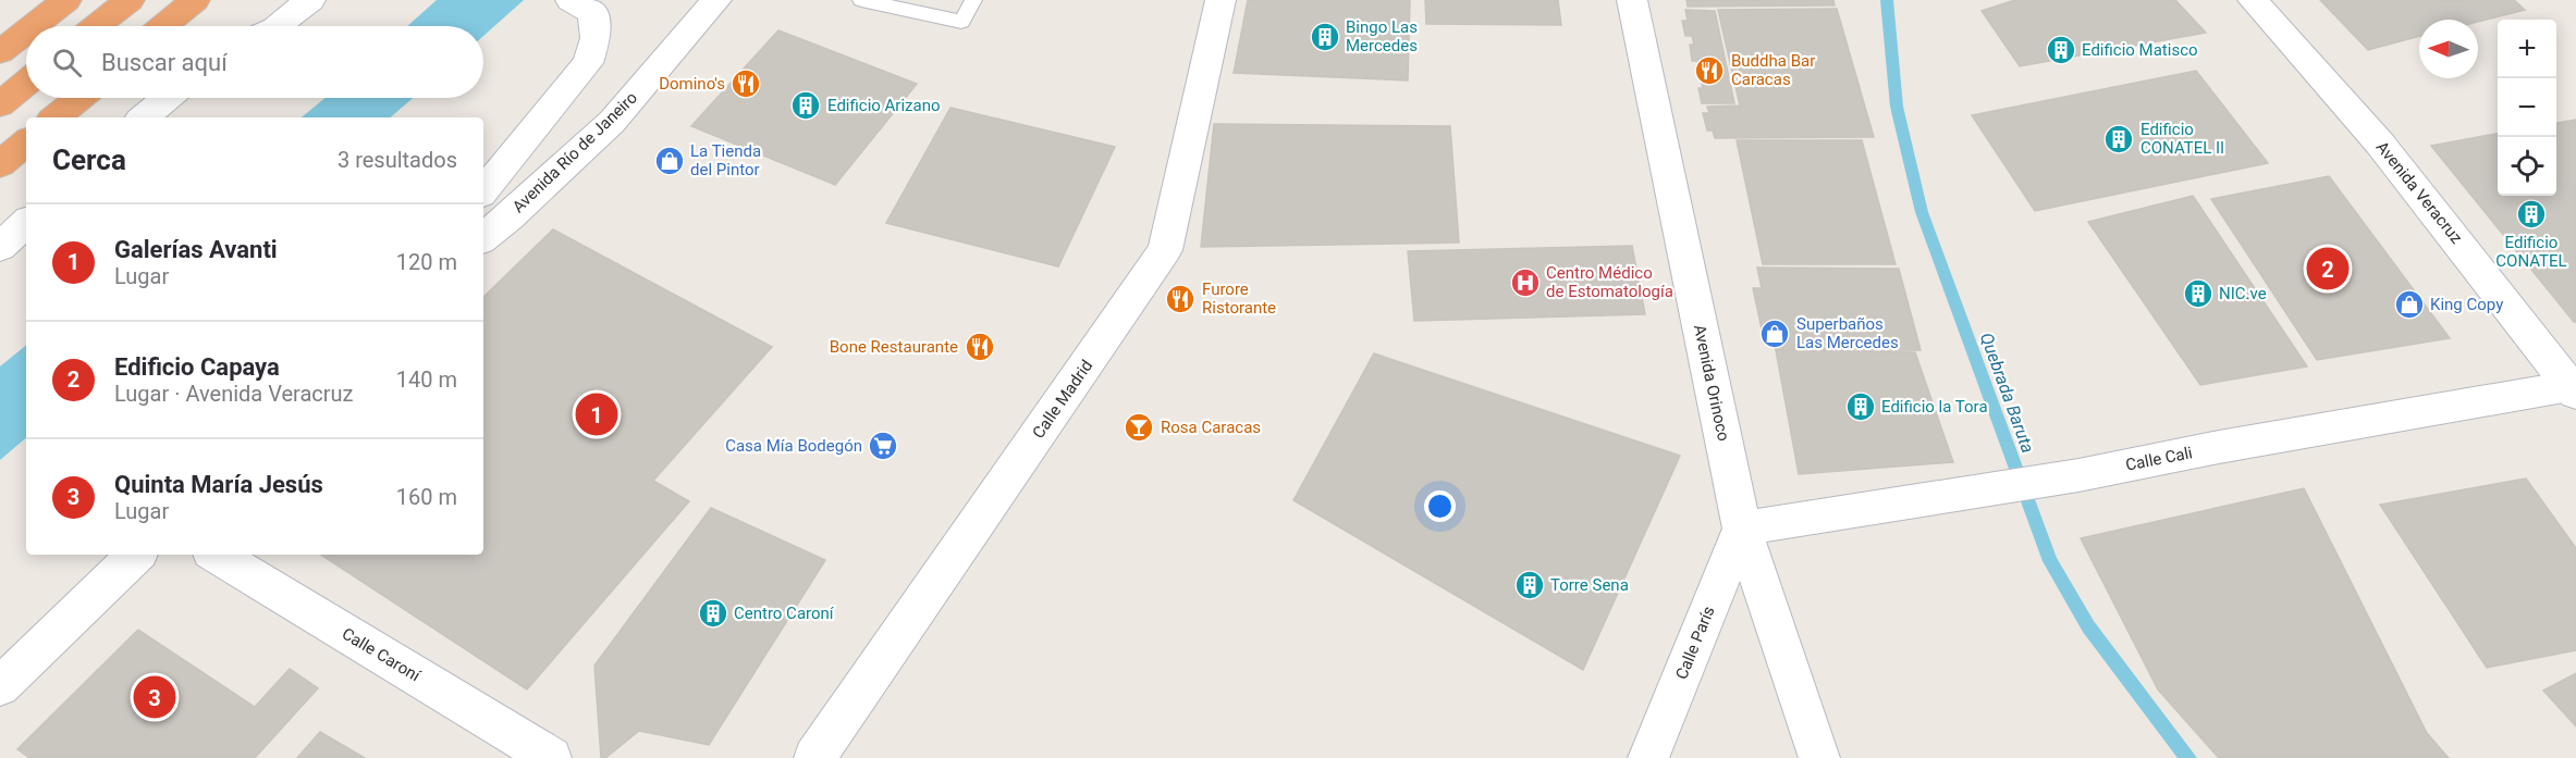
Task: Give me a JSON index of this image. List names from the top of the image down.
{
  "streets": {
    "street": [
      "Avenida Río de Janeiro",
      "Avenida Veracruz",
      "Avenida Orinoco",
      "Calle Madrid",
      "Calle Cali",
      "Calle París",
      "Calle Caroní"
    ]
  },
  "crossings": [
    ["Avenida Veracruz", "Calle Cali"],
    ["Avenida Orinoco", "Calle Cali"],
    ["Avenida Orinoco", "Calle París"],
    ["Calle Cali", "Calle París"]
  ],
  "water": ["Quebrada Baruta"],
  "places": {
    "building": [
      "Bingo Las Mercedes",
      "Edificio Matisco",
      "Edificio Arizano",
      "Edificio CONATEL II",
      "Edificio CONATEL",
      "NIC.ve",
      "Edificio la Tora",
      "Torre Sena",
      "Centro Caroní"
    ],
    "restaurant": [
      "Buddha Bar Caracas",
      "Domino's",
      "Furore Ristorante",
      "Bone Restaurante"
    ],
    "shop": ["La Tienda del Pintor", "King Copy", "Superbaños Las Mercedes"],
    "hospital": ["Centro Médico de Estomatología"],
    "bar": ["Rosa Caracas"],
    "supermarket": ["Casa Mía Bodegón"]
  },
  "north": "left",
  "page": {
    "map_buttons": ["+", "−"],
    "search": "Buscar aquí",
    "heading": ["Cerca", "3 resultados"],
    "list": [
      {
        "mark": "1",
        "name": "Galerías Avanti",
        "note": "Lugar",
        "value": "120 m"
      },
      {
        "mark": "2",
        "name": "Edificio Capaya",
        "note": "Lugar · Avenida Veracruz",
        "value": "140 m"
      },
      {
        "mark": "3",
        "name": "Quinta María Jesús",
        "note": "Lugar",
        "value": "160 m"
      }
    ],
    "pins": ["2", "1", "3"]
  }
}
